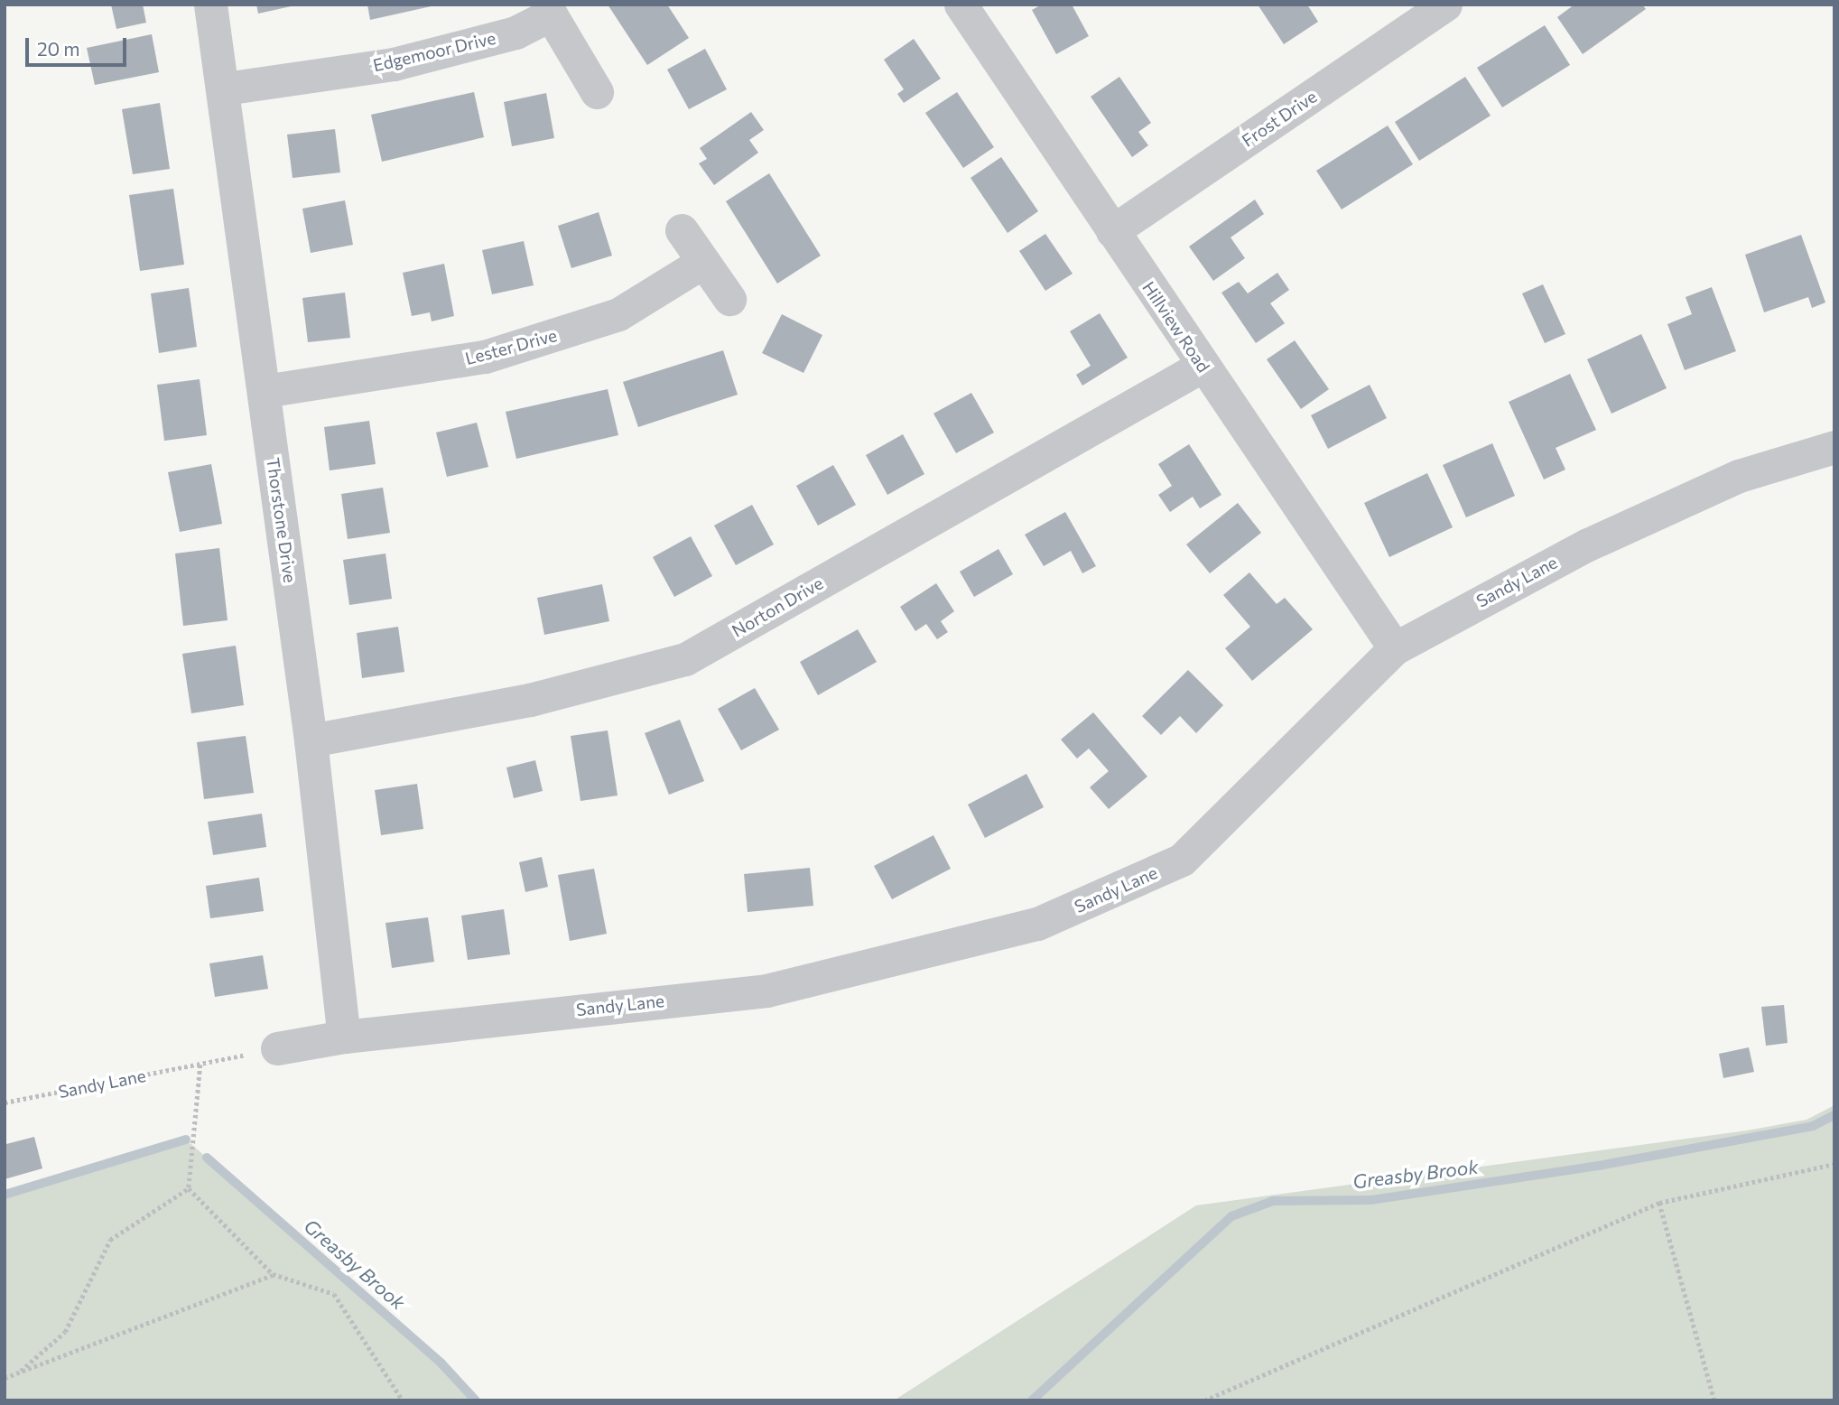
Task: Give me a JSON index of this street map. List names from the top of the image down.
{
  "streets": {
    "street": [
      "Edgemoor Drive",
      "Frost Drive",
      "Hillview Road",
      "Lester Drive",
      "Thorstone Drive",
      "Sandy Lane",
      "Norton Drive"
    ]
  },
  "crossings": [
    ["Edgemoor Drive", "Thorstone Drive"],
    ["Frost Drive", "Hillview Road"],
    ["Hillview Road", "Sandy Lane"],
    ["Hillview Road", "Norton Drive"],
    ["Lester Drive", "Thorstone Drive"],
    ["Thorstone Drive", "Sandy Lane"],
    ["Thorstone Drive", "Norton Drive"]
  ],
  "water": ["Greasby Brook"],
  "scale_bar": "20 m"
}
